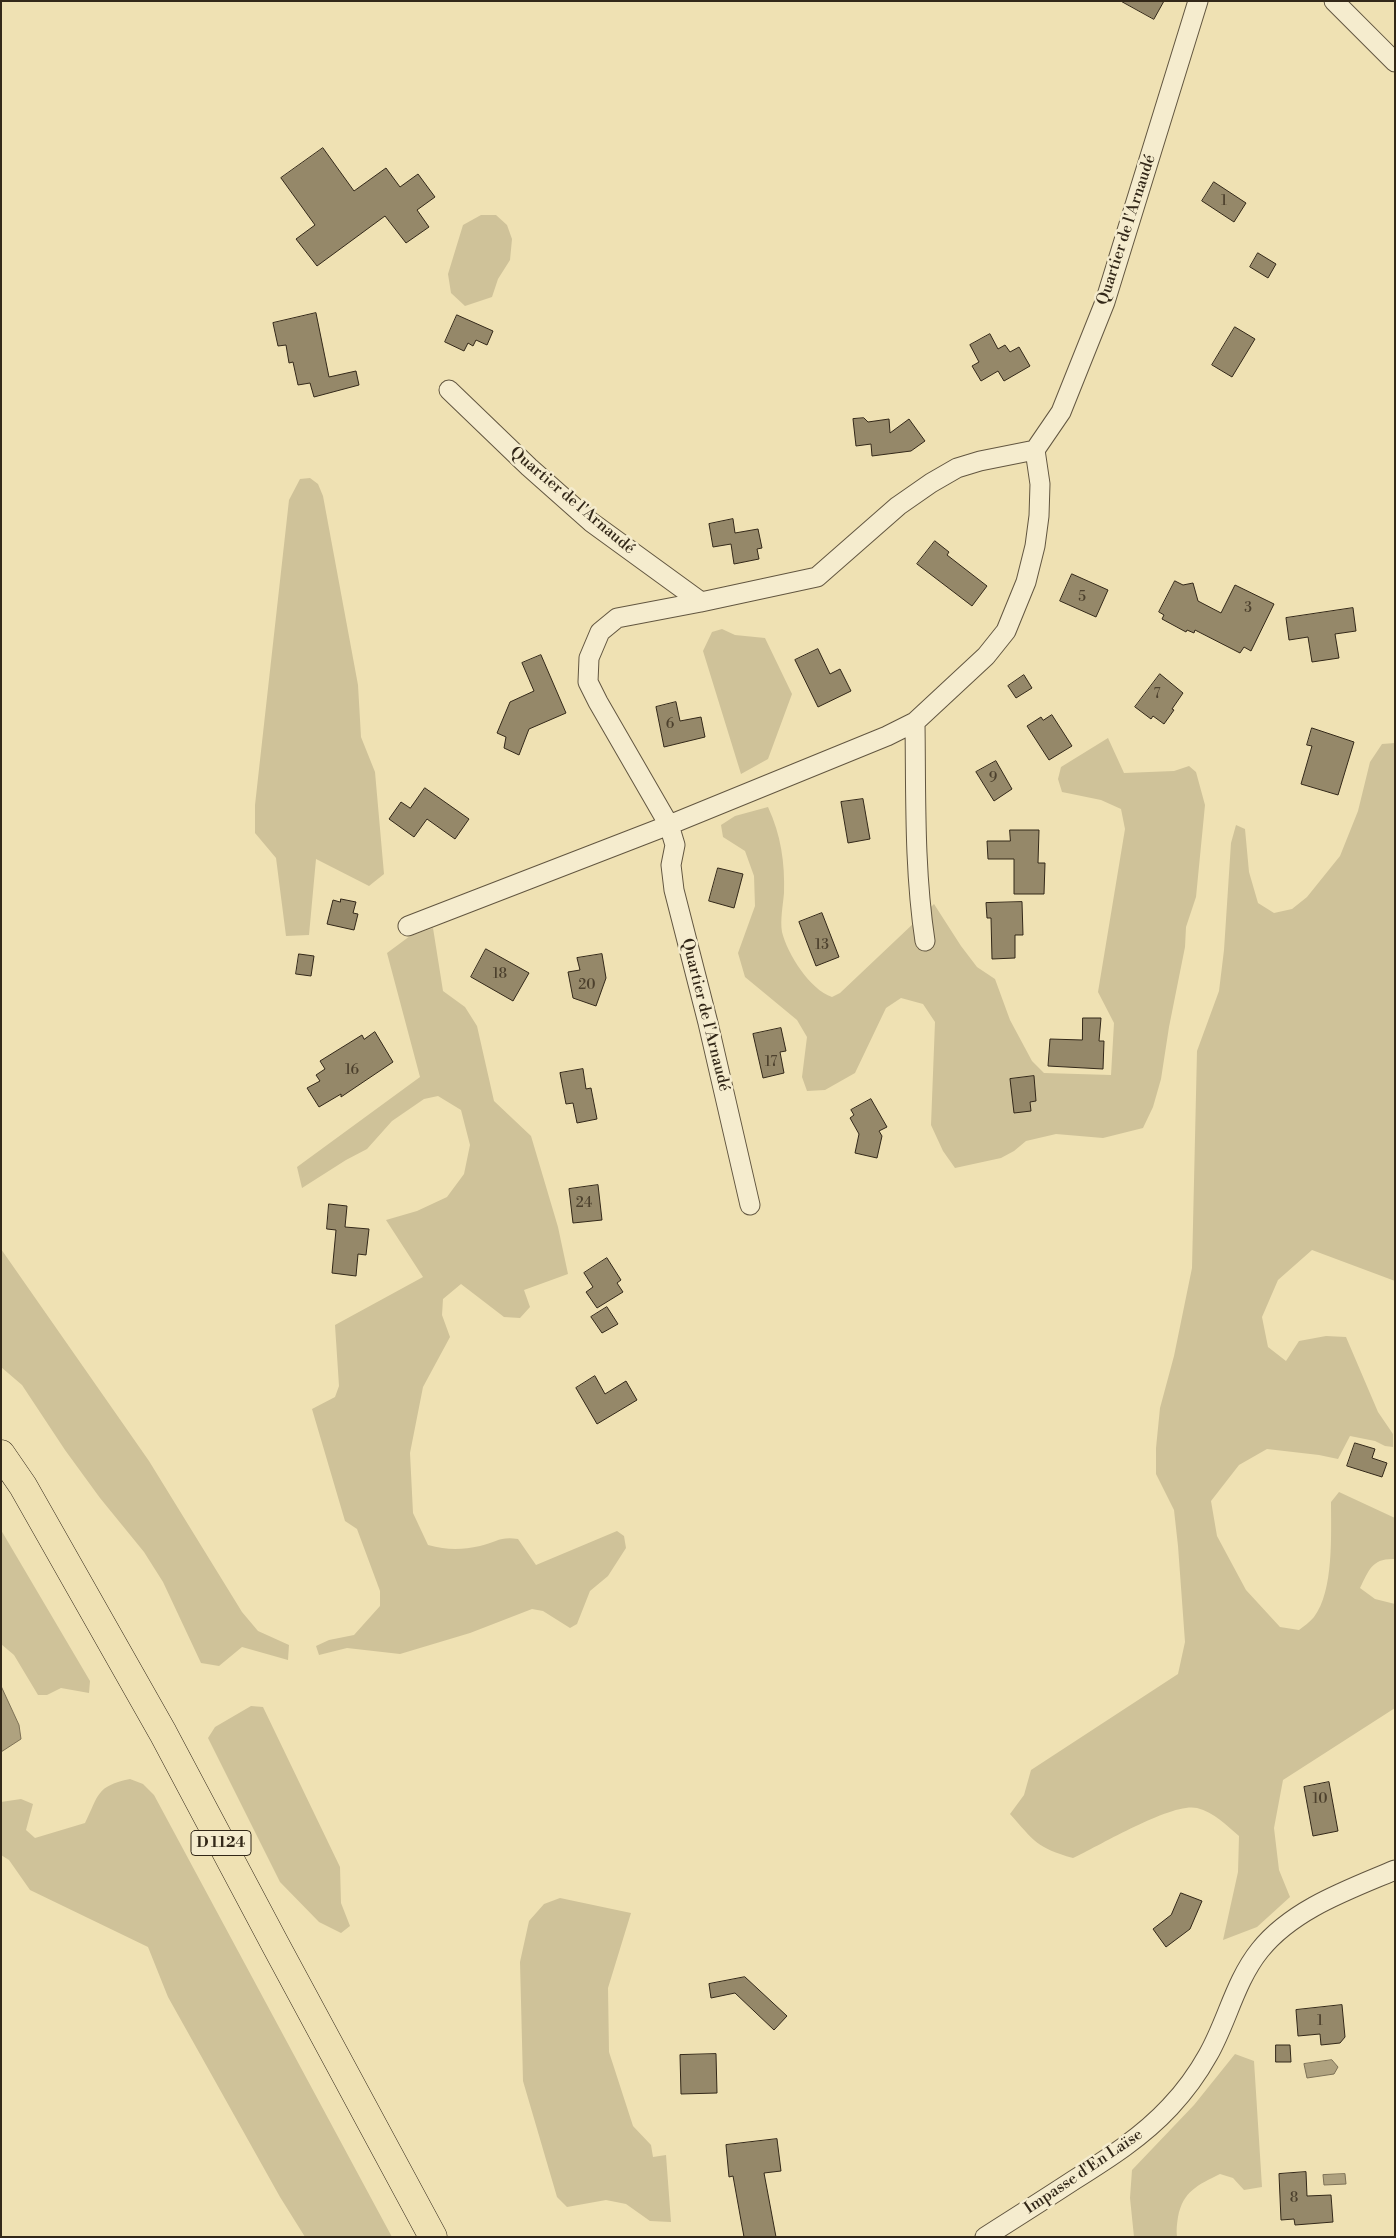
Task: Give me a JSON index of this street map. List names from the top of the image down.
{
  "streets": {
    "highway": ["D 1124"],
    "street": ["Quartier de l'Arnaudé", "Impasse d'En Laïse"]
  },
  "house_numbers": [
    "1",
    "5",
    "3",
    "7",
    "6",
    "9",
    "13",
    "18",
    "20",
    "17",
    "16",
    "24",
    "10",
    "1",
    "8"
  ]
}
